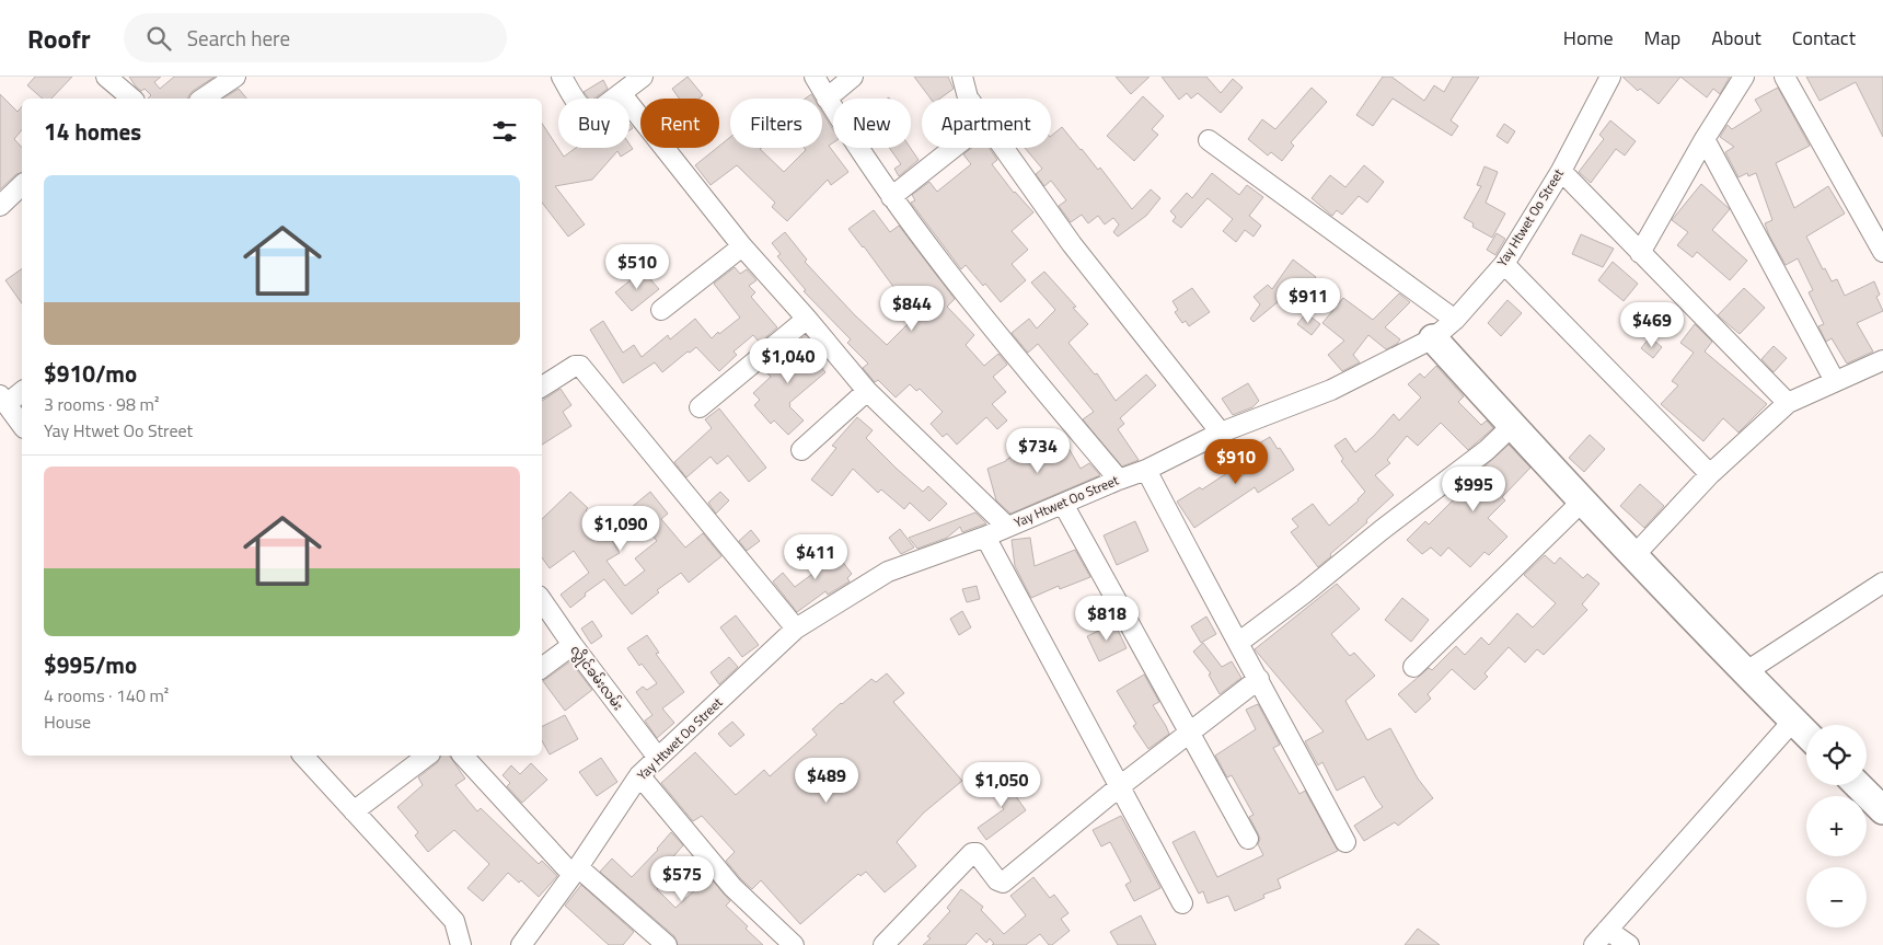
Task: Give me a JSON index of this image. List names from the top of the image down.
{
  "streets": {
    "street": ["Yay Htwet Oo Street", "လွိုင်ခမ်းလမ်း"]
  },
  "crossings": [
    ["Yay Htwet Oo Street", "လွိုင်ခမ်းလမ်း"]
  ],
  "page": {
    "header": "Roofr",
    "search": "Search here",
    "nav": [
      "Home",
      "Map",
      "About",
      "Contact"
    ],
    "chip": [
      "Buy",
      "Rent",
      "Filters",
      "New",
      "Apartment"
    ],
    "heading": "14 homes",
    "list": [
      {
        "name": "$910/mo",
        "note": "3 rooms · 98 m² · Yay Htwet Oo Street"
      },
      {
        "name": "$995/mo",
        "note": "4 rooms · 140 m² · House"
      }
    ],
    "price": [
      "$510",
      "$911",
      "$844",
      "$469",
      "$1,040",
      "$734",
      "$910",
      "$995",
      "$1,090",
      "$411",
      "$818",
      "$489",
      "$1,050",
      "$575"
    ],
    "map_buttons": ["+", "−"]
  }
}
